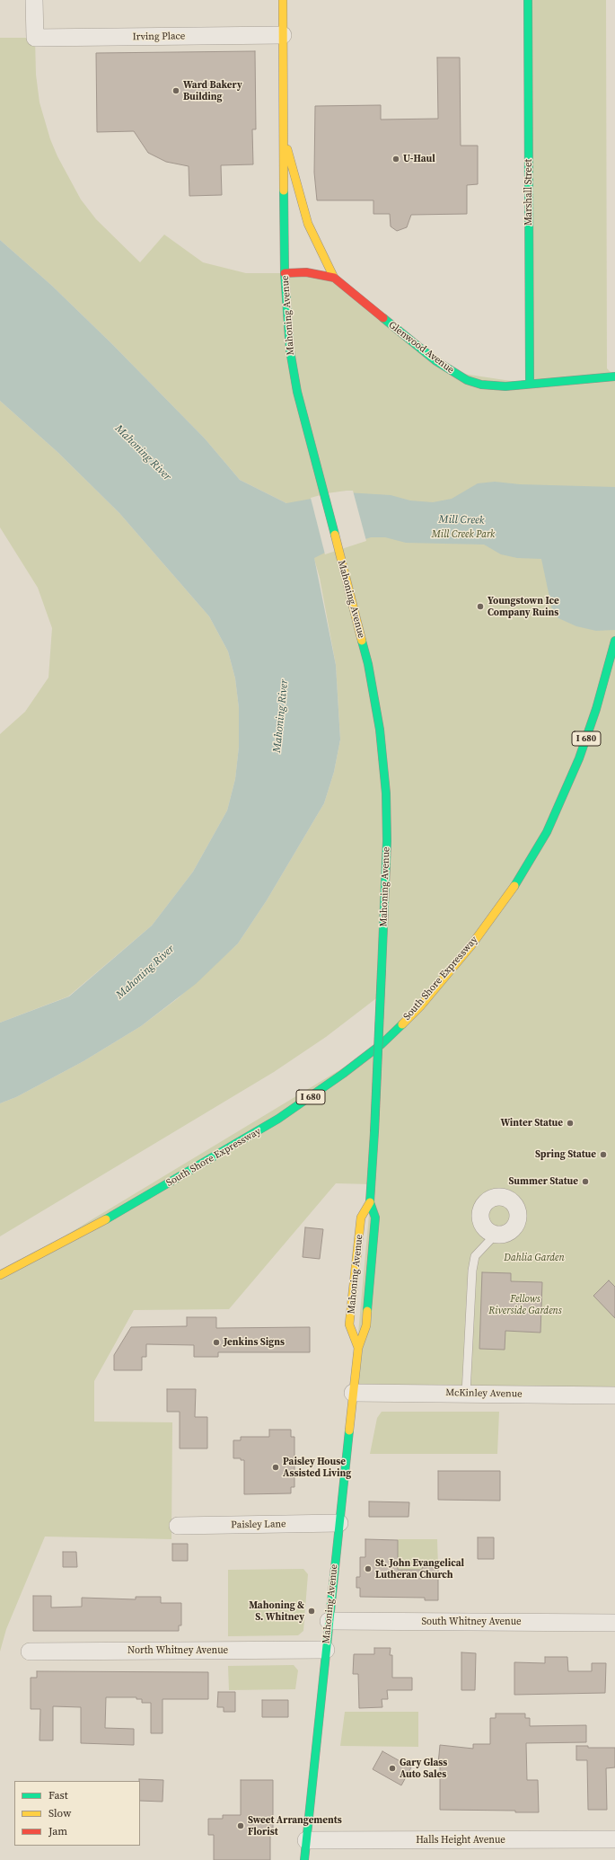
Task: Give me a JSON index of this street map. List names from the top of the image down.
{
  "streets": {
    "main road": [
      "Marshall Street",
      "Mahoning Avenue",
      "Glenwood Avenue",
      "I 680",
      "South Shore Expressway"
    ],
    "street": [
      "Irving Place",
      "McKinley Avenue",
      "Paisley Lane",
      "South Whitney Avenue",
      "North Whitney Avenue",
      "Halls Height Avenue"
    ]
  },
  "crossings": [
    ["Irving Place", "Mahoning Avenue"],
    ["Marshall Street", "Glenwood Avenue"],
    ["Mahoning Avenue", "Glenwood Avenue"],
    ["Mahoning Avenue", "McKinley Avenue"],
    ["Mahoning Avenue", "Paisley Lane"],
    ["Mahoning Avenue", "South Whitney Avenue"],
    ["Mahoning Avenue", "North Whitney Avenue"],
    ["Mahoning Avenue", "Halls Height Avenue"]
  ],
  "water": ["Mahoning River", "Mill Creek"],
  "parks": ["Mill Creek Park", "Dahlia Garden", "Fellows Riverside Gardens"],
  "places": [
    "Ward Bakery Building",
    "U-Haul",
    "Youngstown Ice Company Ruins",
    "Winter Statue",
    "Spring Statue",
    "Summer Statue",
    "Jenkins Signs",
    "Paisley House Assisted Living",
    "St. John Evangelical Lutheran Church",
    "Mahoning & S. Whitney",
    "Gary Glass Auto Sales",
    "Sweet Arrangements Florist"
  ],
  "legend": ["Fast", "Slow", "Jam"]
}
